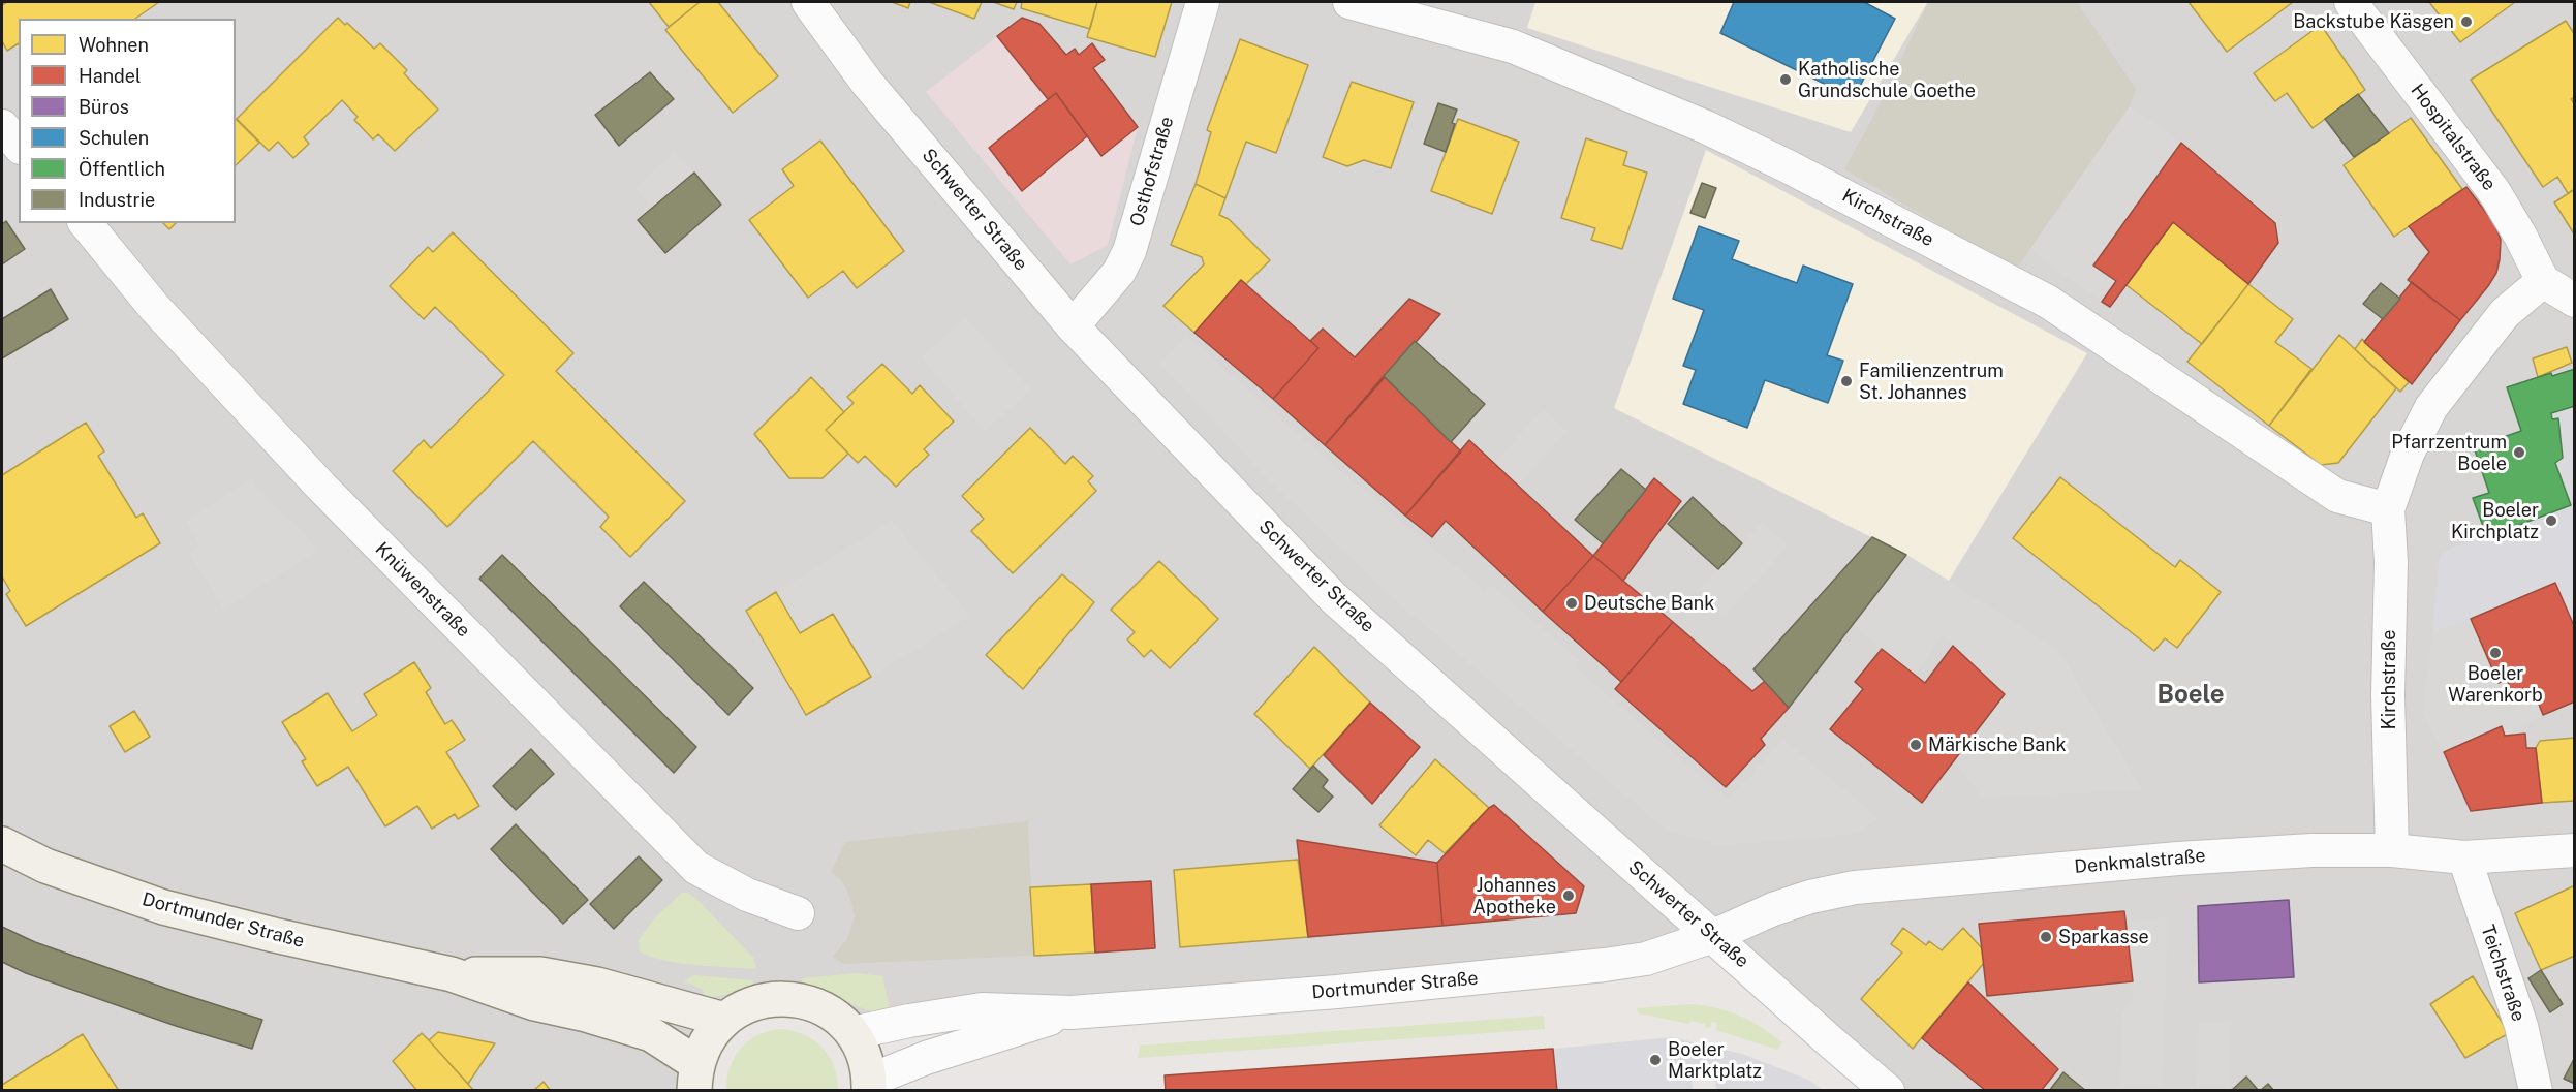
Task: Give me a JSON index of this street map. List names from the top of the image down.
{
  "streets": {
    "main road": ["Dortmunder Straße"],
    "street": [
      "Hospitalstraße",
      "Osthofstraße",
      "Schwerter Straße",
      "Kirchstraße",
      "Knüwenstraße",
      "Denkmalstraße",
      "Teichstraße"
    ]
  },
  "crossings": [
    ["Hospitalstraße", "Kirchstraße"],
    ["Osthofstraße", "Schwerter Straße"],
    ["Schwerter Straße", "Denkmalstraße"],
    ["Schwerter Straße", "Dortmunder Straße"],
    ["Kirchstraße", "Denkmalstraße"],
    ["Denkmalstraße", "Dortmunder Straße"],
    ["Denkmalstraße", "Teichstraße"]
  ],
  "districts": ["Boele"],
  "places": [
    "Backstube Käsgen",
    "Katholische Grundschule Goethe",
    "Familienzentrum St. Johannes",
    "Pfarrzentrum Boele",
    "Boeler Kirchplatz",
    "Deutsche Bank",
    "Boeler Warenkorb",
    "Märkische Bank",
    "Johannes Apotheke",
    "Sparkasse",
    "Boeler Marktplatz"
  ],
  "legend": [
    "Wohnen",
    "Handel",
    "Büros",
    "Schulen",
    "Öffentlich",
    "Industrie"
  ]
}
